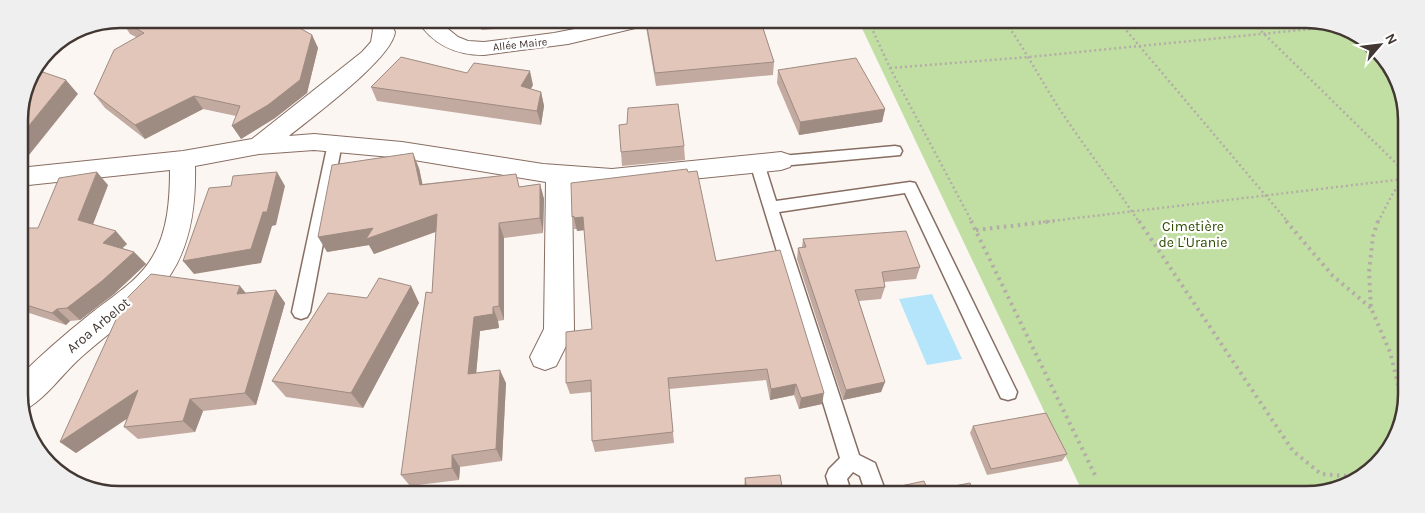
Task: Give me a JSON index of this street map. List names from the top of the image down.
{
  "streets": {
    "street": ["Allée Maire", "Aroa Arbelot"]
  },
  "parks": ["Cimetière de L'Uranie"],
  "north": "top right"
}
